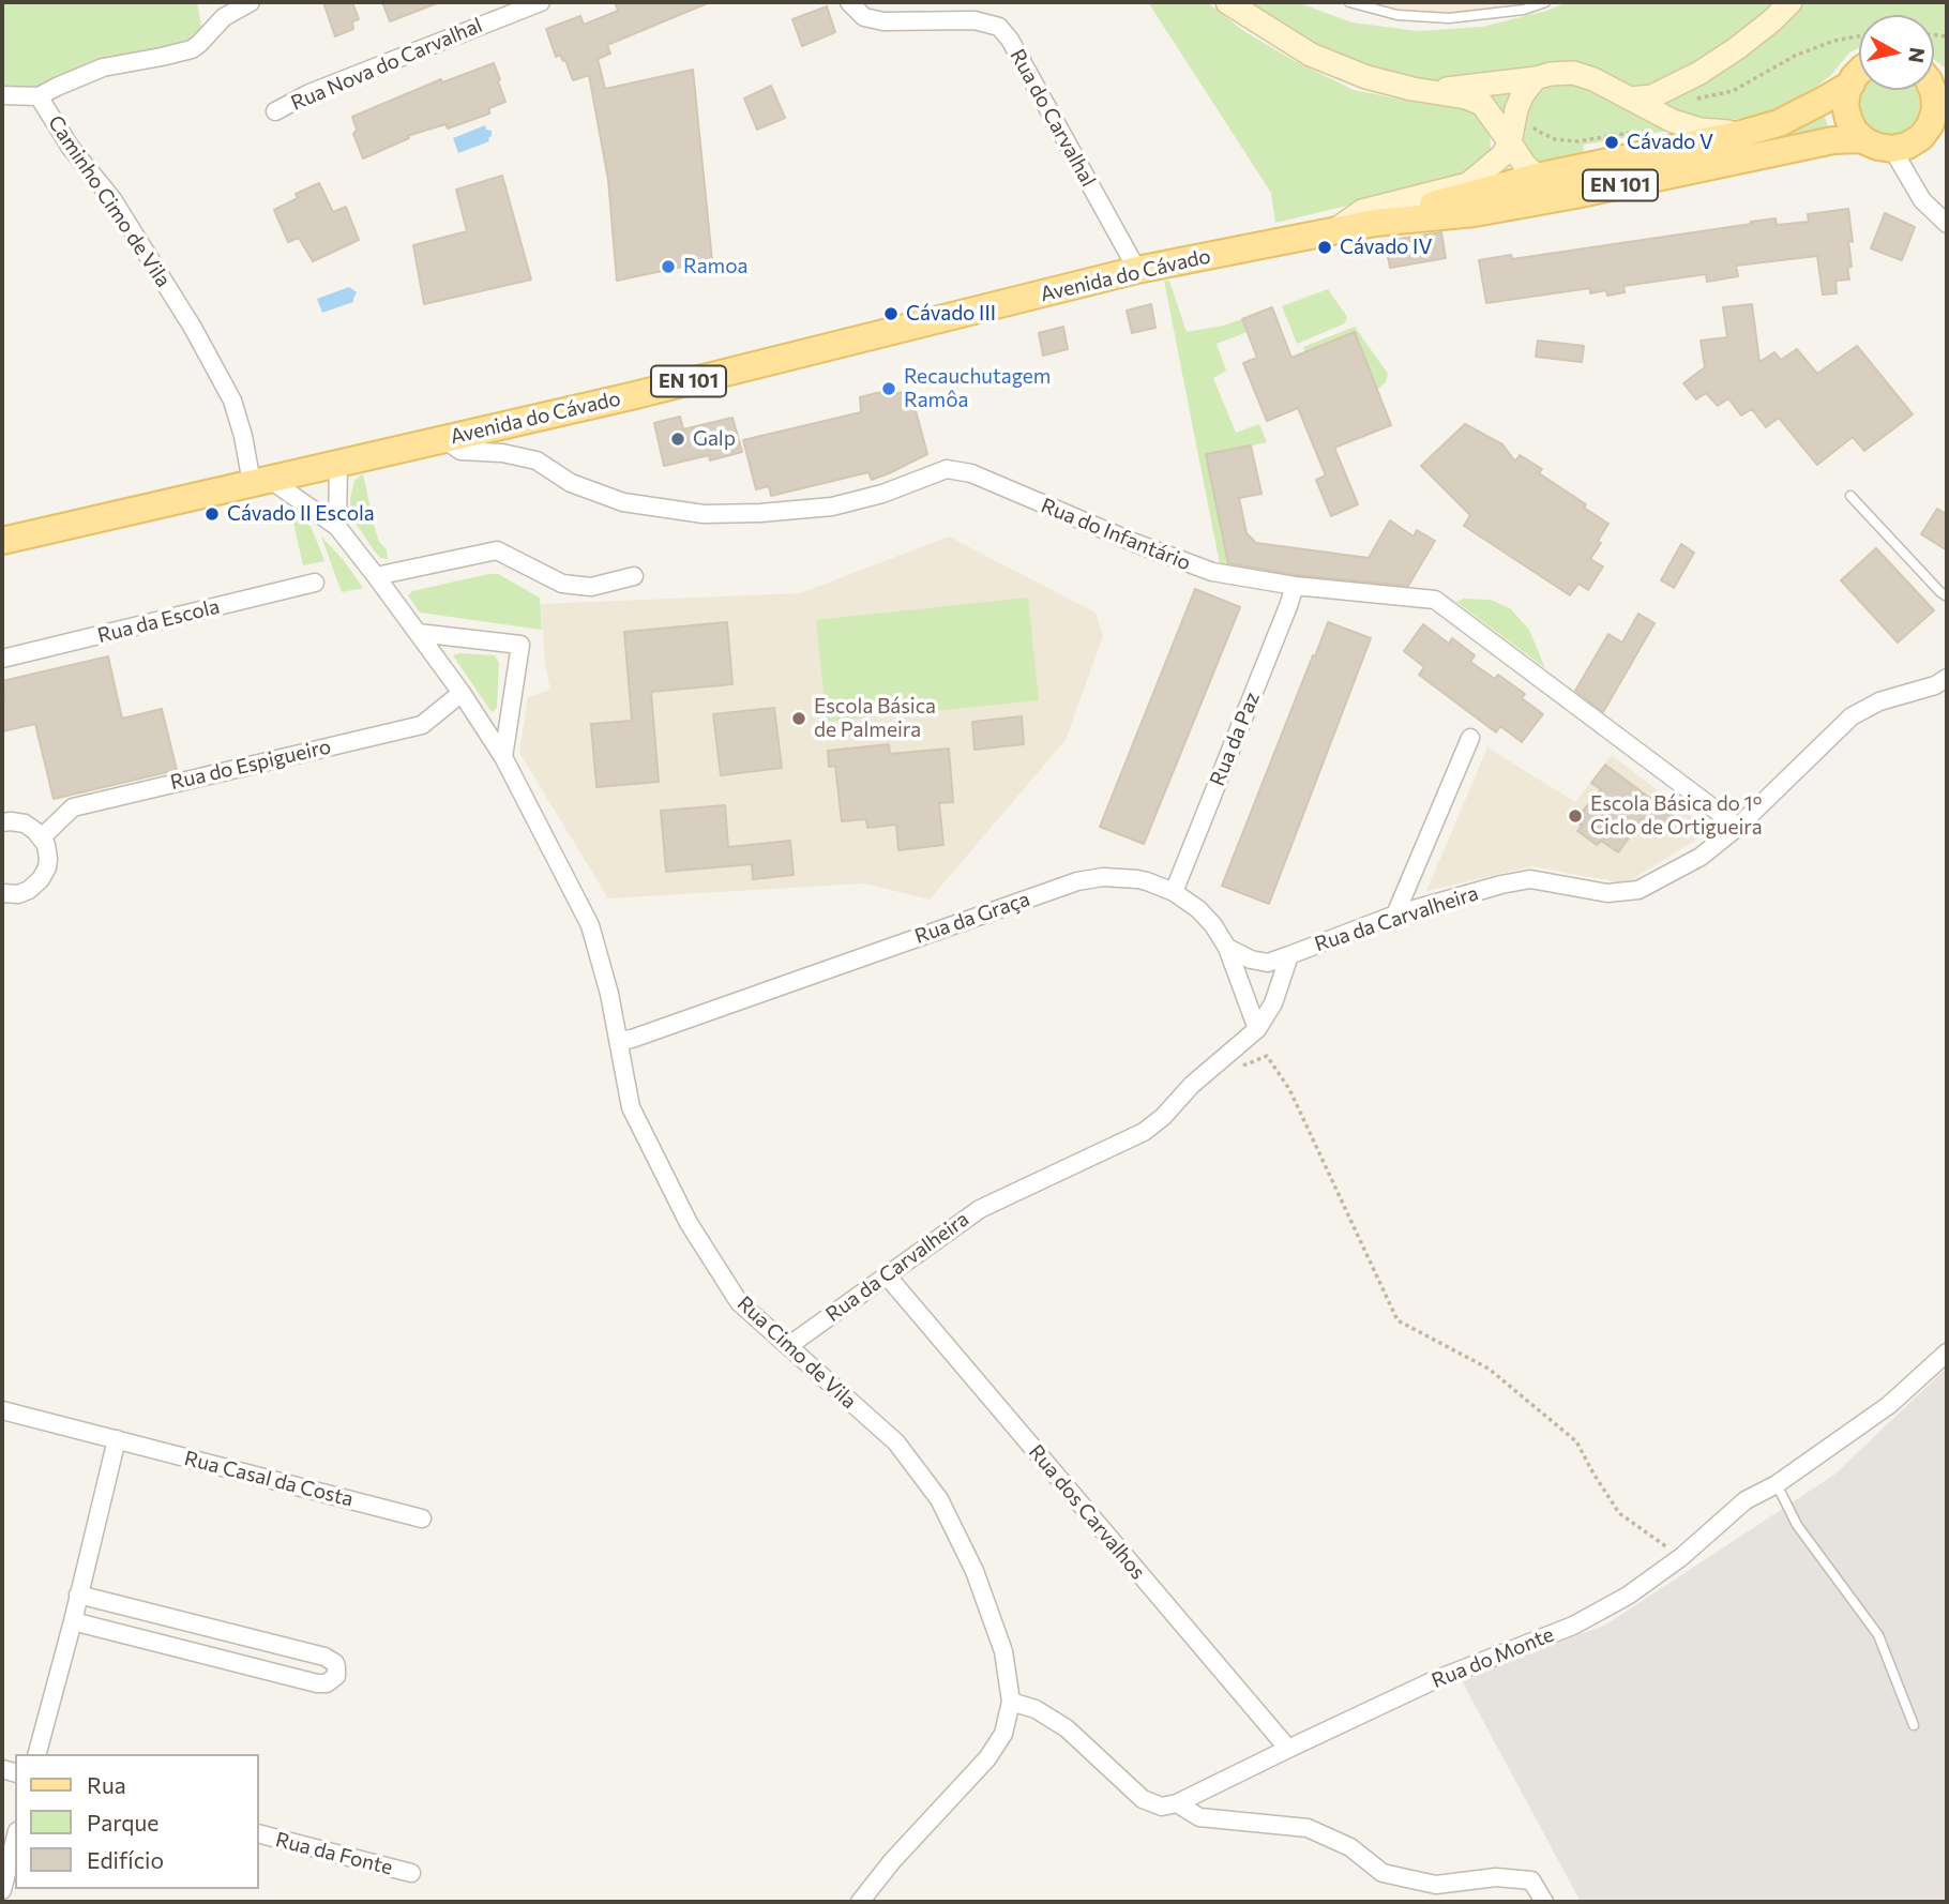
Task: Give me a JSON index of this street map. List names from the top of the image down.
{
  "streets": {
    "main road": ["EN 101", "Avenida do Cávado"],
    "street": [
      "Rua Nova do Carvalhal",
      "Rua do Carvalhal",
      "Caminho Cimo de Vila",
      "Rua do Infantário",
      "Rua da Escola",
      "Rua da Paz",
      "Rua do Espigueiro",
      "Rua da Graça",
      "Rua da Carvalheira",
      "Rua Cimo de Vila",
      "Rua Casal da Costa",
      "Rua dos Carvalhos",
      "Rua do Monte",
      "Rua da Fonte"
    ]
  },
  "crossings": [
    ["Rua do Carvalhal", "Avenida do Cávado"],
    ["Caminho Cimo de Vila", "Avenida do Cávado"],
    ["Caminho Cimo de Vila", "Rua Cimo de Vila"],
    ["Avenida do Cávado", "Rua do Infantário"],
    ["Avenida do Cávado", "Rua Cimo de Vila"],
    ["Rua do Infantário", "Rua da Paz"],
    ["Rua do Infantário", "Rua da Carvalheira"],
    ["Rua da Paz", "Rua da Graça"],
    ["Rua do Espigueiro", "Rua Cimo de Vila"],
    ["Rua da Graça", "Rua da Carvalheira"],
    ["Rua da Graça", "Rua Cimo de Vila"],
    ["Rua da Carvalheira", "Rua Cimo de Vila"],
    ["Rua da Carvalheira", "Rua dos Carvalhos"],
    ["Rua dos Carvalhos", "Rua do Monte"]
  ],
  "places": [
    "Cávado V",
    "Cávado IV",
    "Ramoa",
    "Cávado III",
    "Recauchutagem Ramôa",
    "Galp",
    "Cávado II Escola",
    "Escola Básica de Palmeira",
    "Escola Básica do 1º Ciclo de Ortigueira"
  ],
  "legend": ["Rua", "Parque", "Edifício"],
  "north": "right"
}
